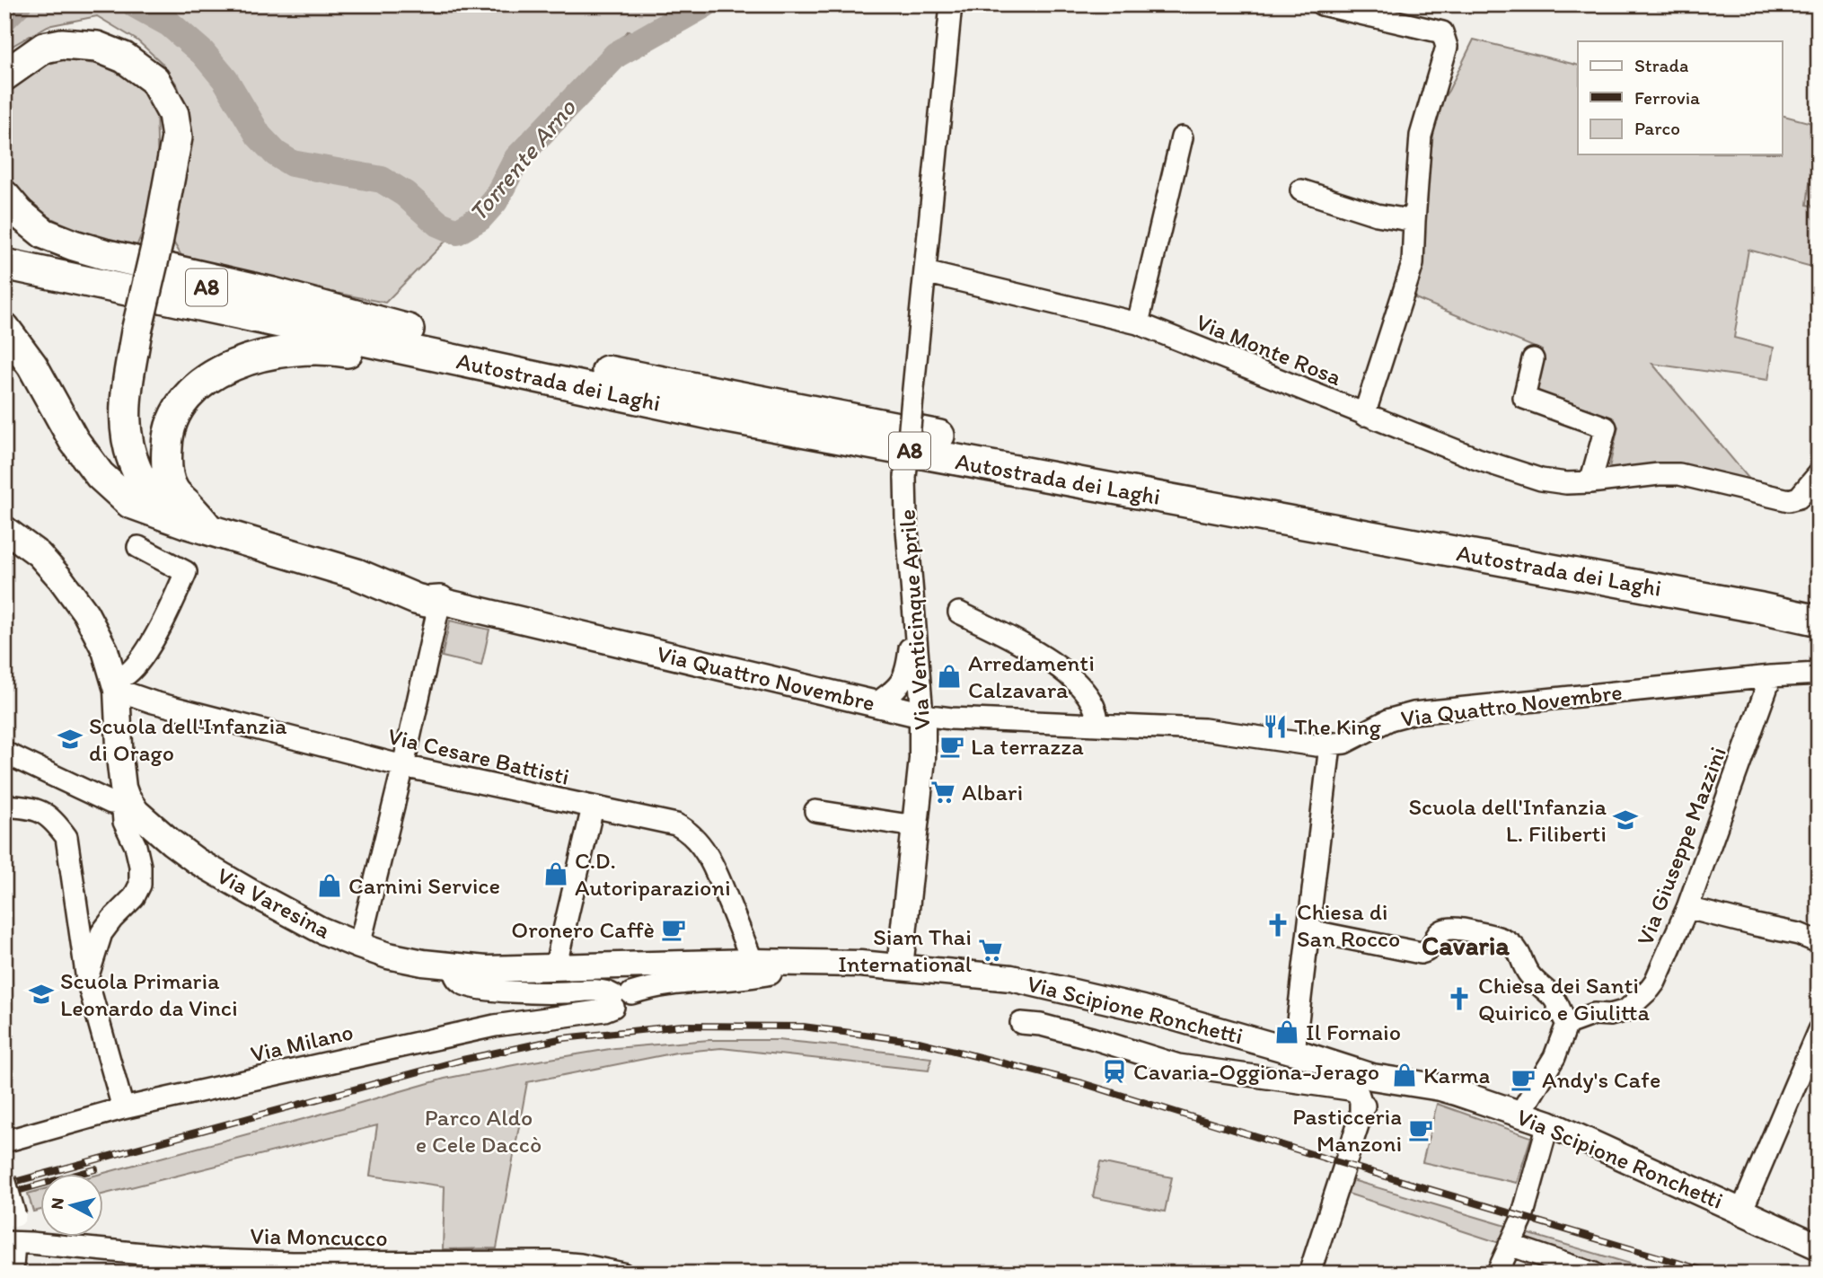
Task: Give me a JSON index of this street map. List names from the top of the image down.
{
  "streets": {
    "highway": ["A8", "Autostrada dei Laghi"],
    "main road": [
      "Via Venticinque Aprile",
      "Via Quattro Novembre",
      "Via Varesina",
      "Via Scipione Ronchetti"
    ],
    "street": [
      "Via Monte Rosa",
      "Via Cesare Battisti",
      "Via Giuseppe Mazzini",
      "Via Milano",
      "Via Moncucco"
    ]
  },
  "crossings": [
    ["Via Monte Rosa", "Via Venticinque Aprile"],
    ["Via Venticinque Aprile", "Via Quattro Novembre"],
    ["Via Venticinque Aprile", "Via Scipione Ronchetti"],
    ["Via Quattro Novembre", "Via Giuseppe Mazzini"],
    ["Via Cesare Battisti", "Via Varesina"],
    ["Via Cesare Battisti", "Via Scipione Ronchetti"],
    ["Via Cesare Battisti", "Via Milano"],
    ["Via Varesina", "Via Scipione Ronchetti"],
    ["Via Varesina", "Via Milano"],
    ["Via Scipione Ronchetti", "Via Milano"]
  ],
  "districts": ["Cavaria"],
  "water": ["Torrente Arno"],
  "parks": ["Parco Aldo e Cele Daccò"],
  "places": {
    "shop": [
      "Arredamenti Calzavara",
      "C.D. Autoriparazioni",
      "Carnini Service",
      "Il Fornaio",
      "Karma"
    ],
    "restaurant": ["The King"],
    "school or university": ["Scuola dell'Infanzia di Orago", "Scuola dell'Infanzia L. Filiberti", "Scuola Primaria Leonardo da Vinci"],
    "cafe": [
      "La terrazza",
      "Oronero Caffè",
      "Andy's Cafe",
      "Pasticceria Manzoni"
    ],
    "supermarket": ["Albari", "Siam Thai International"],
    "church": ["Chiesa di San Rocco", "Chiesa dei Santi Quirico e Giulitta"],
    "station": ["Cavaria-Oggiona-Jerago"]
  },
  "legend": ["Strada", "Ferrovia", "Parco"],
  "north": "left"
}
